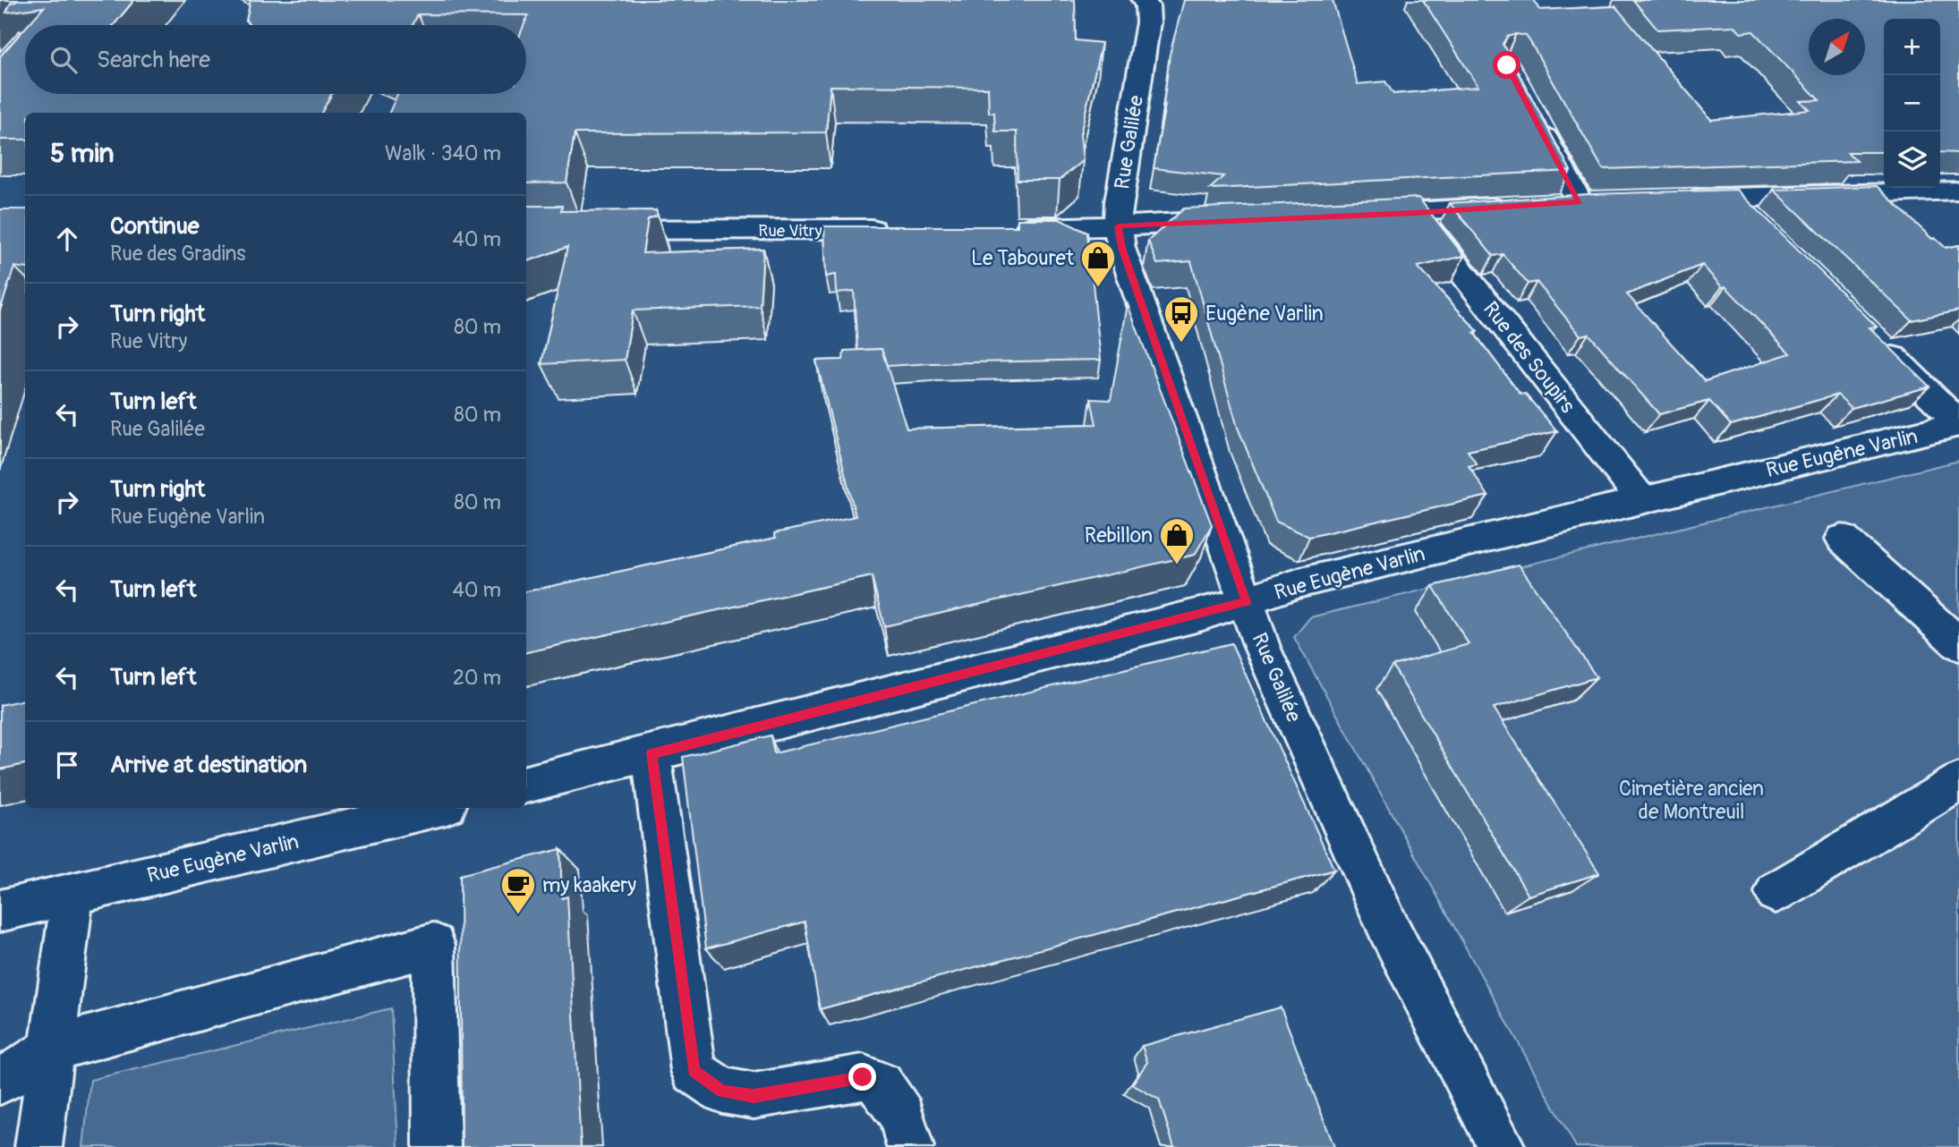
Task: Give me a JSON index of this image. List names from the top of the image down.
{
  "streets": {
    "street": [
      "Rue Galilée",
      "Rue Vitry",
      "Rue des Soupirs",
      "Rue Eugène Varlin"
    ]
  },
  "crossings": [
    ["Rue Galilée", "Rue Eugène Varlin"],
    ["Rue des Soupirs", "Rue Eugène Varlin"]
  ],
  "parks": ["Cimetière ancien de Montreuil"],
  "places": {
    "shop": ["Le Tabouret", "Rebillon"],
    "bus stop": ["Eugène Varlin"],
    "cafe": ["my kaakery"]
  },
  "north": "top right",
  "page": {
    "map_buttons": ["+", "−"],
    "search": "Search here",
    "heading": ["5 min", "Walk · 340 m"],
    "list": [
      ["Continue", "Rue des Gradins", "40 m"],
      ["Turn right", "Rue Vitry", "80 m"],
      ["Turn left", "Rue Galilée", "80 m"],
      ["Turn right", "Rue Eugène Varlin", "80 m"],
      ["Turn left", "40 m"],
      ["Turn left", "20 m"],
      "Arrive at destination"
    ]
  }
}
